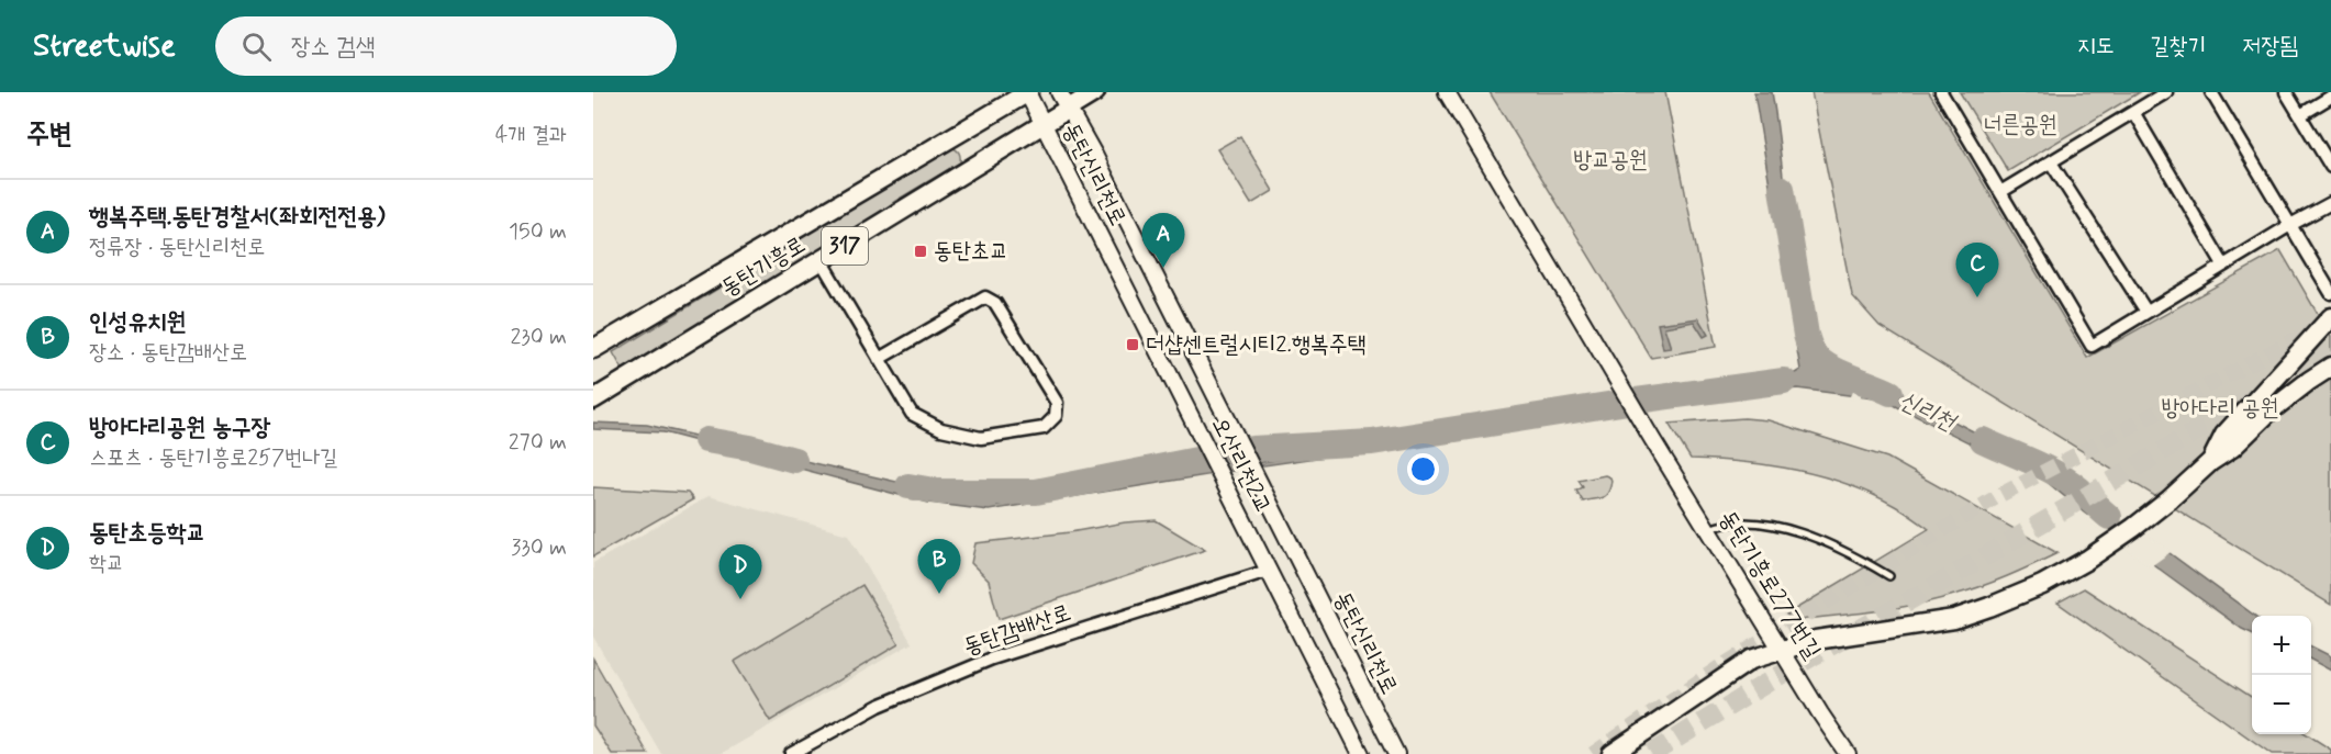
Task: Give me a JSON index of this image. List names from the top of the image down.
{
  "streets": {
    "main road": ["317", "동탄기흥로"],
    "street": [
      "동탄신리천로",
      "오산리천2교",
      "동탄기흥로277번길",
      "동탄감배산로"
    ]
  },
  "crossings": [
    ["동탄신리천로", "동탄기흥로"],
    ["동탄신리천로", "오산리천2교"],
    ["오산리천2교", "동탄감배산로"]
  ],
  "water": ["신리천"],
  "parks": ["너른공원", "방교공원", "방아다리 공원"],
  "places": {
    "transit": ["동탄초교", "더샵센트럴시티2.행복주택"]
  },
  "page": {
    "header": "Streetwise",
    "search": "장소 검색",
    "nav": ["지도", "길찾기", "저장됨"],
    "heading": ["주변", "4개 결과"],
    "list": [
      {
        "mark": "A",
        "name": "행복주택.동탄경찰서(좌회전전용)",
        "note": "정류장 · 동탄신리천로",
        "value": "150 m"
      },
      {
        "mark": "B",
        "name": "인성유치원",
        "note": "장소 · 동탄감배산로",
        "value": "230 m"
      },
      {
        "mark": "C",
        "name": "방아다리공원 농구장",
        "note": "스포츠 · 동탄기흥로257번나길",
        "value": "270 m"
      },
      {
        "mark": "D",
        "name": "동탄초등학교",
        "note": "학교",
        "value": "330 m"
      }
    ],
    "pins": [
      "A",
      "C",
      "B",
      "D"
    ],
    "map_buttons": ["+", "−"]
  }
}
